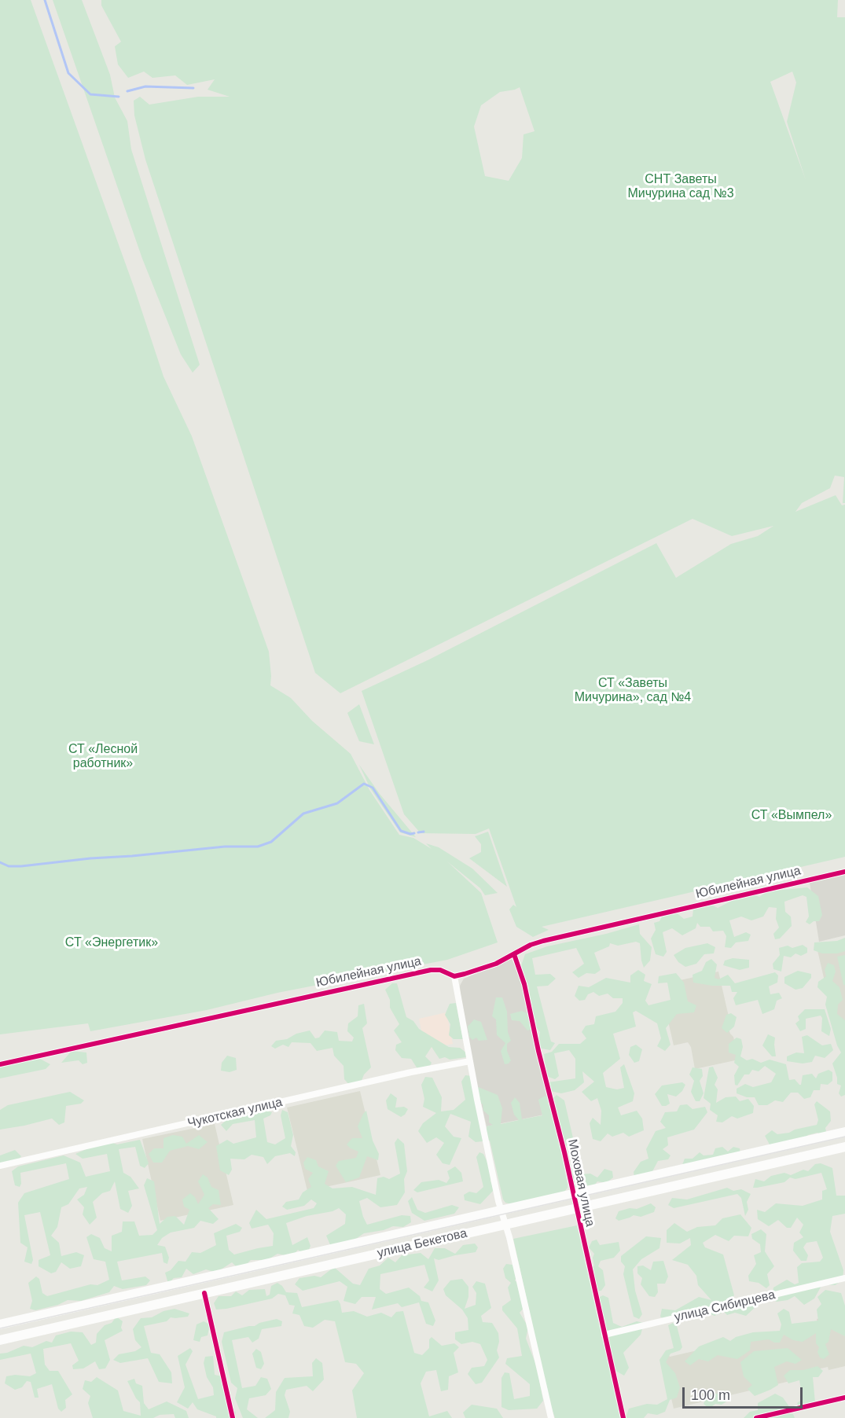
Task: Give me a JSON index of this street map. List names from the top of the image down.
{
  "streets": {
    "main road": ["улица Бекетова"],
    "street": [
      "Юбилейная улица",
      "Чукотская улица",
      "Моховая улица",
      "улица Сибирцева"
    ]
  },
  "crossings": [
    ["Юбилейная улица", "Моховая улица"],
    ["Моховая улица", "улица Бекетова"],
    ["Моховая улица", "улица Сибирцева"]
  ],
  "parks": [
    "СНТ Заветы Мичурина сад №3",
    "СТ «Заветы Мичурина», сад №4",
    "СТ «Лесной работник»",
    "СТ «Вымпел»",
    "СТ «Энергетик»"
  ],
  "scale_bar": "100 m"
}
